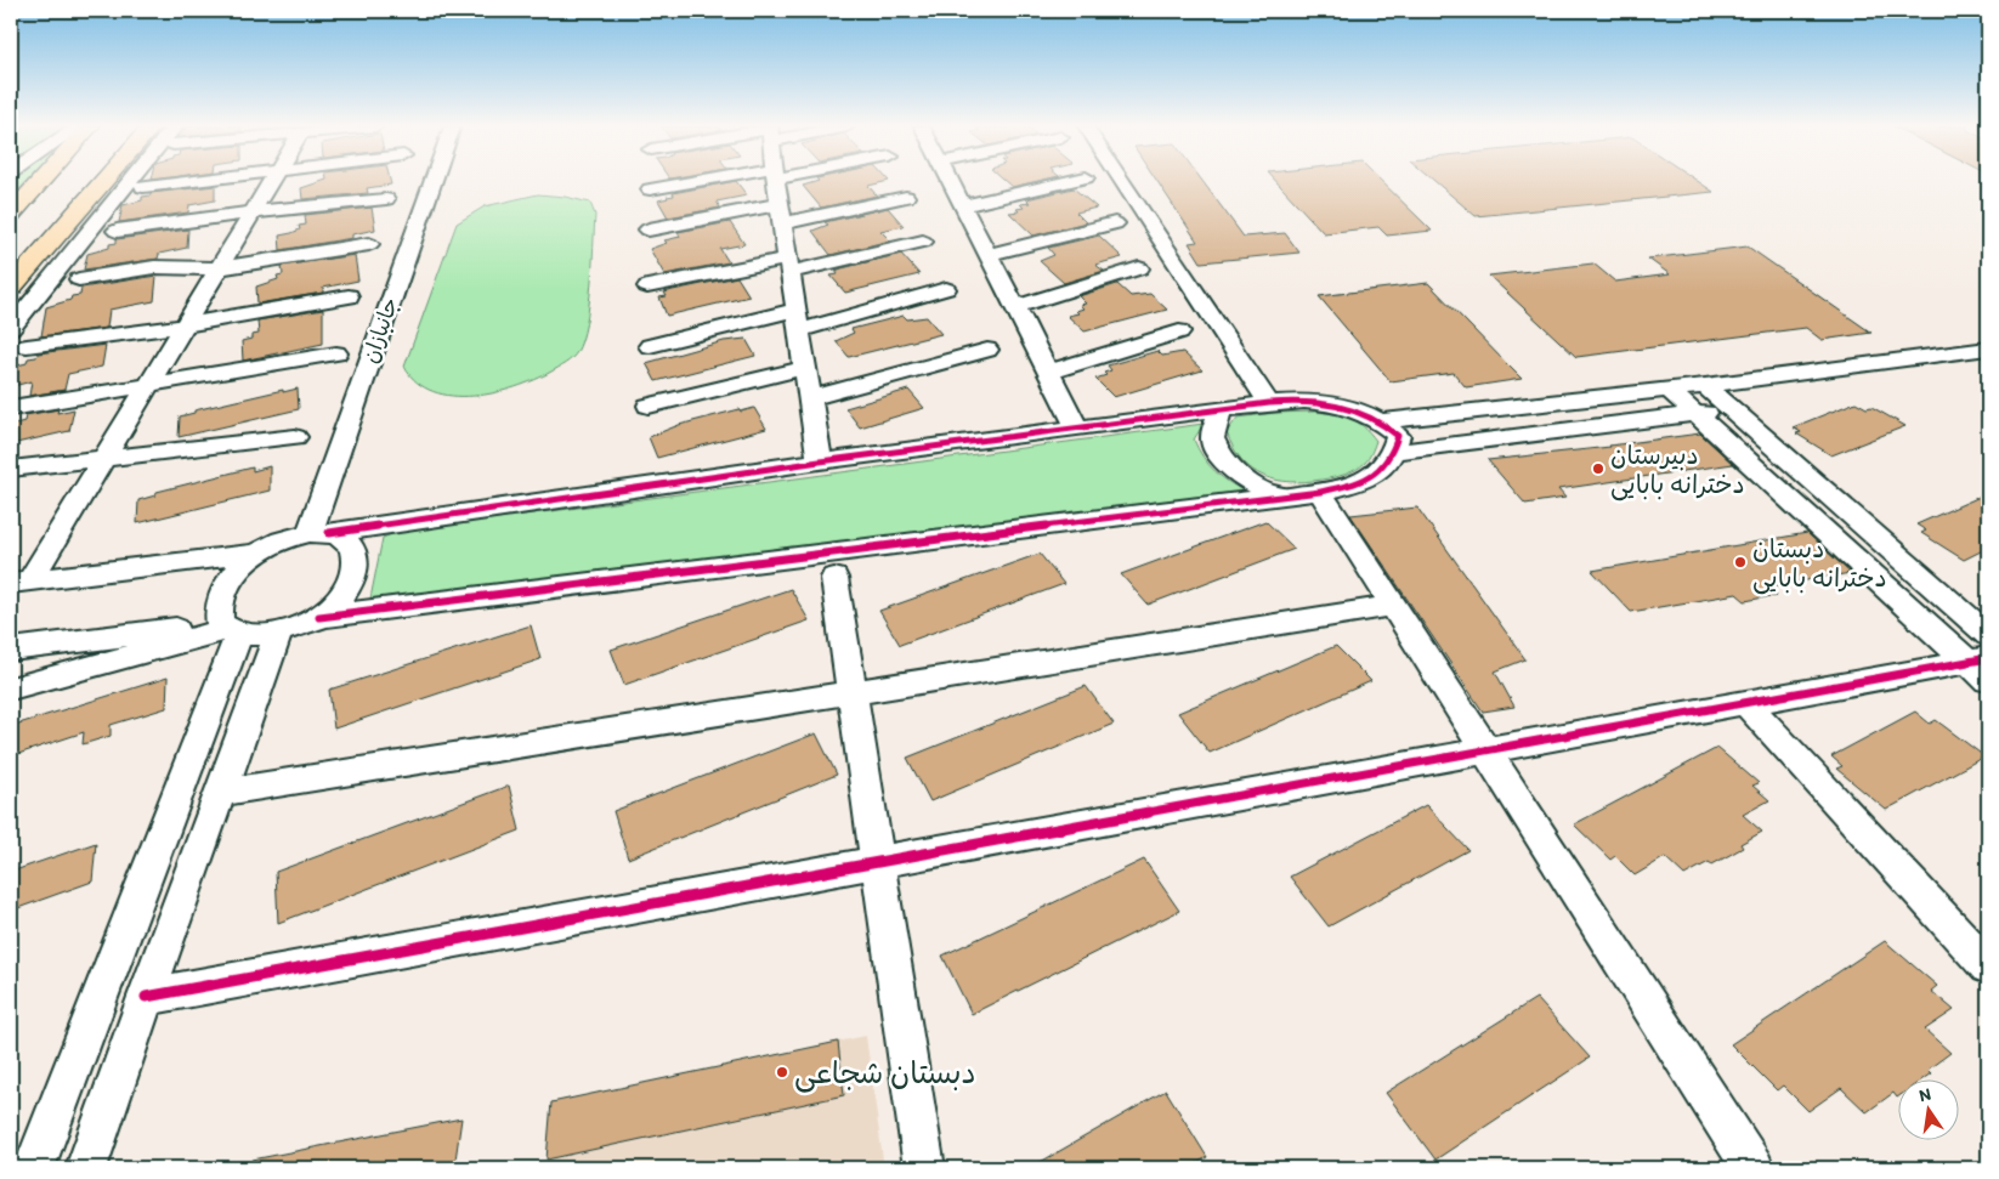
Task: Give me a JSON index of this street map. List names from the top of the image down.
{
  "streets": {
    "street": ["جانبازان"]
  },
  "places": ["دبیرستان دخترانه بابایی", "دبستان دخترانه بابایی", "دبستان شجاعی"],
  "north": "top"
}
